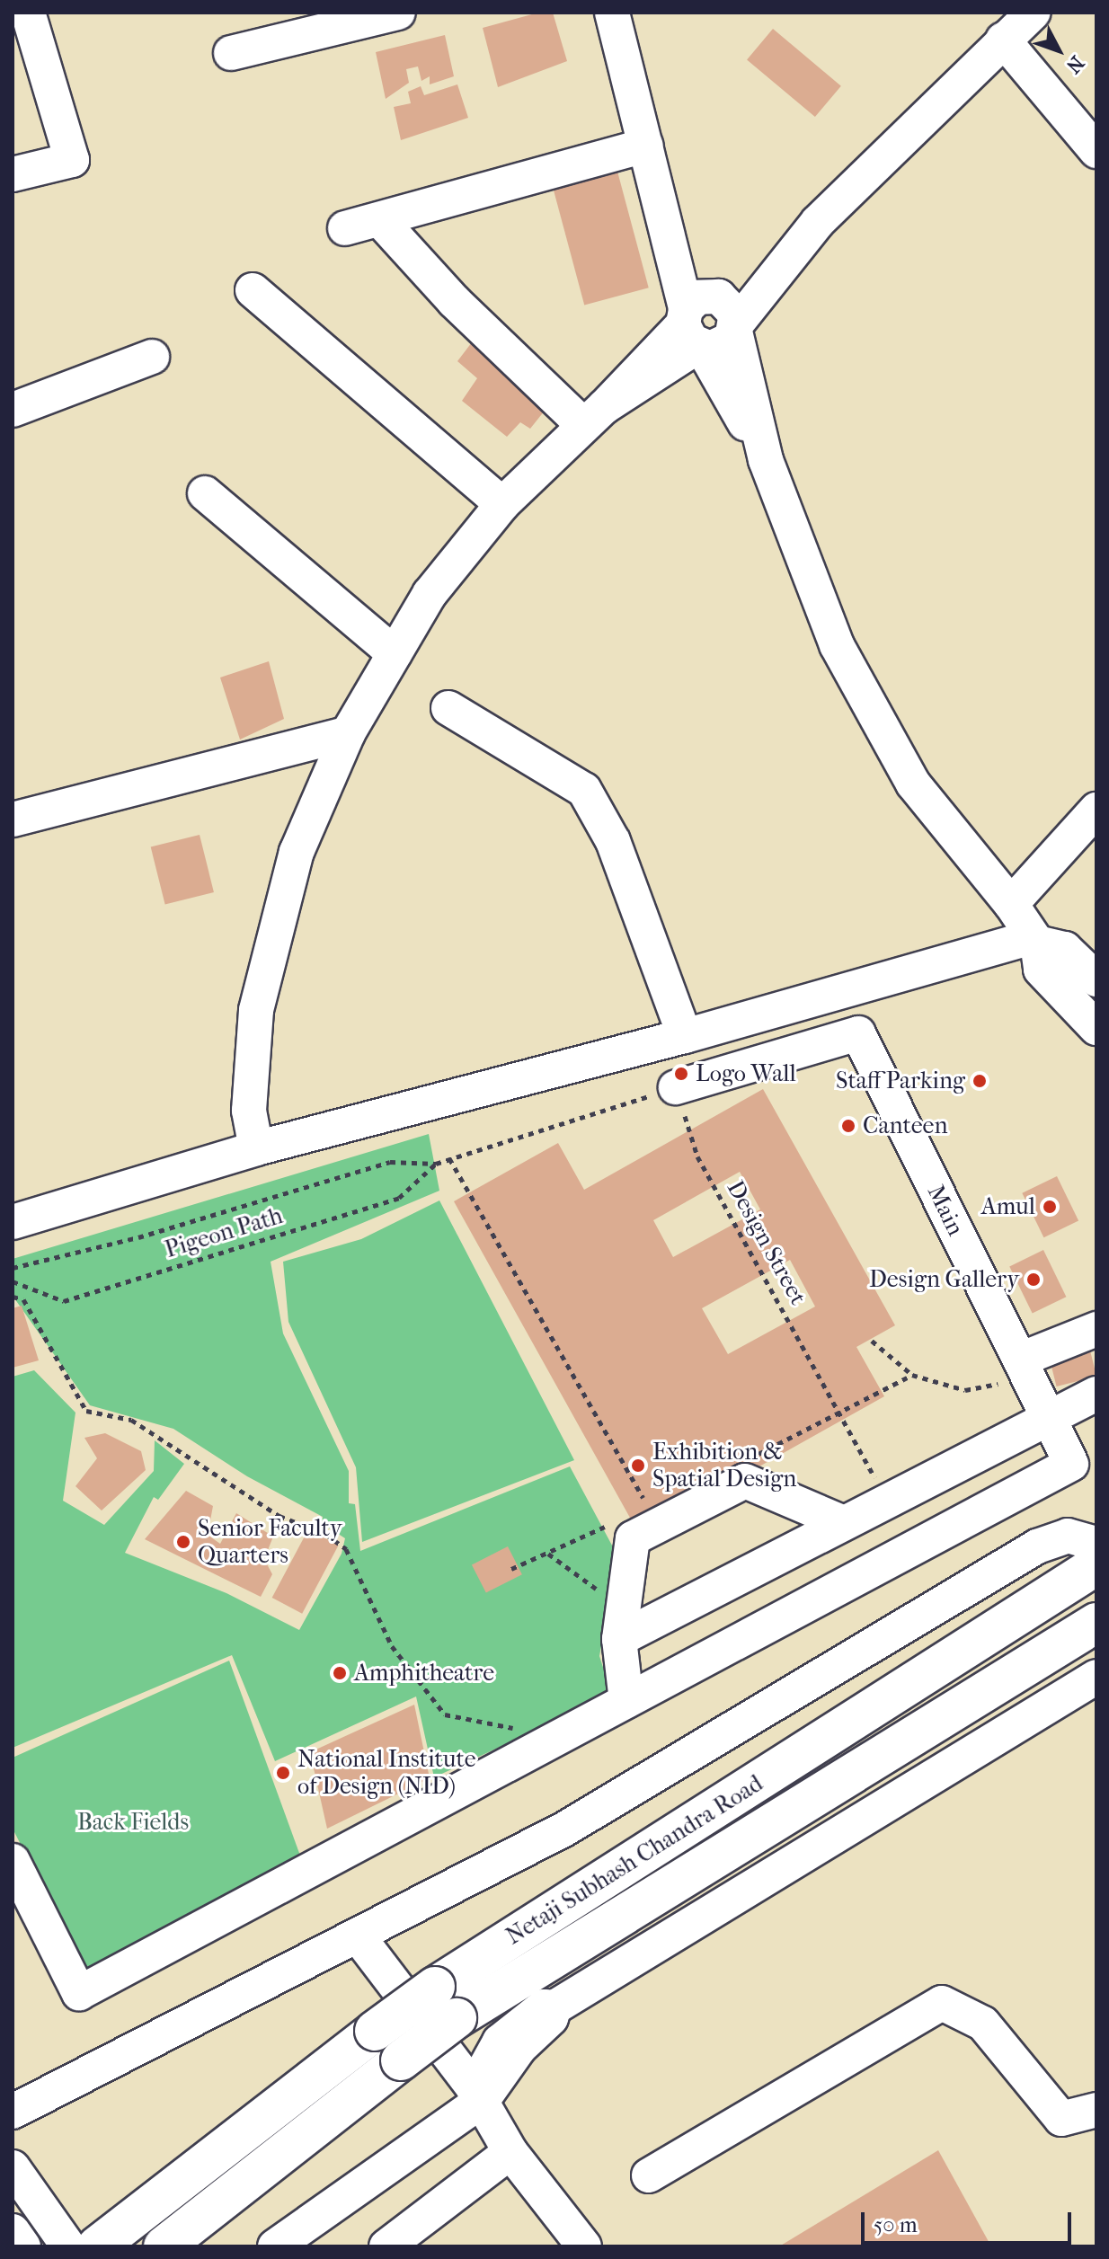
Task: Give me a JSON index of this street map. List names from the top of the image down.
{
  "streets": {
    "main road": ["Netaji Subhash Chandra Road"],
    "street": ["Main"],
    "path": ["Pigeon Path", "Design Street"]
  },
  "crossings": [
    ["Main", "Pigeon Path"],
    ["Main", "Design Street"],
    ["Pigeon Path", "Design Street"]
  ],
  "parks": ["Back Fields"],
  "places": [
    "Logo Wall",
    "Staff Parking",
    "Canteen",
    "Amul",
    "Design Gallery",
    "Exhibition & Spatial Design",
    "Senior Faculty Quarters",
    "Amphitheatre",
    "National Institute of Design (NID)"
  ],
  "scale_bar": "50 m",
  "north": "bottom right"
}
